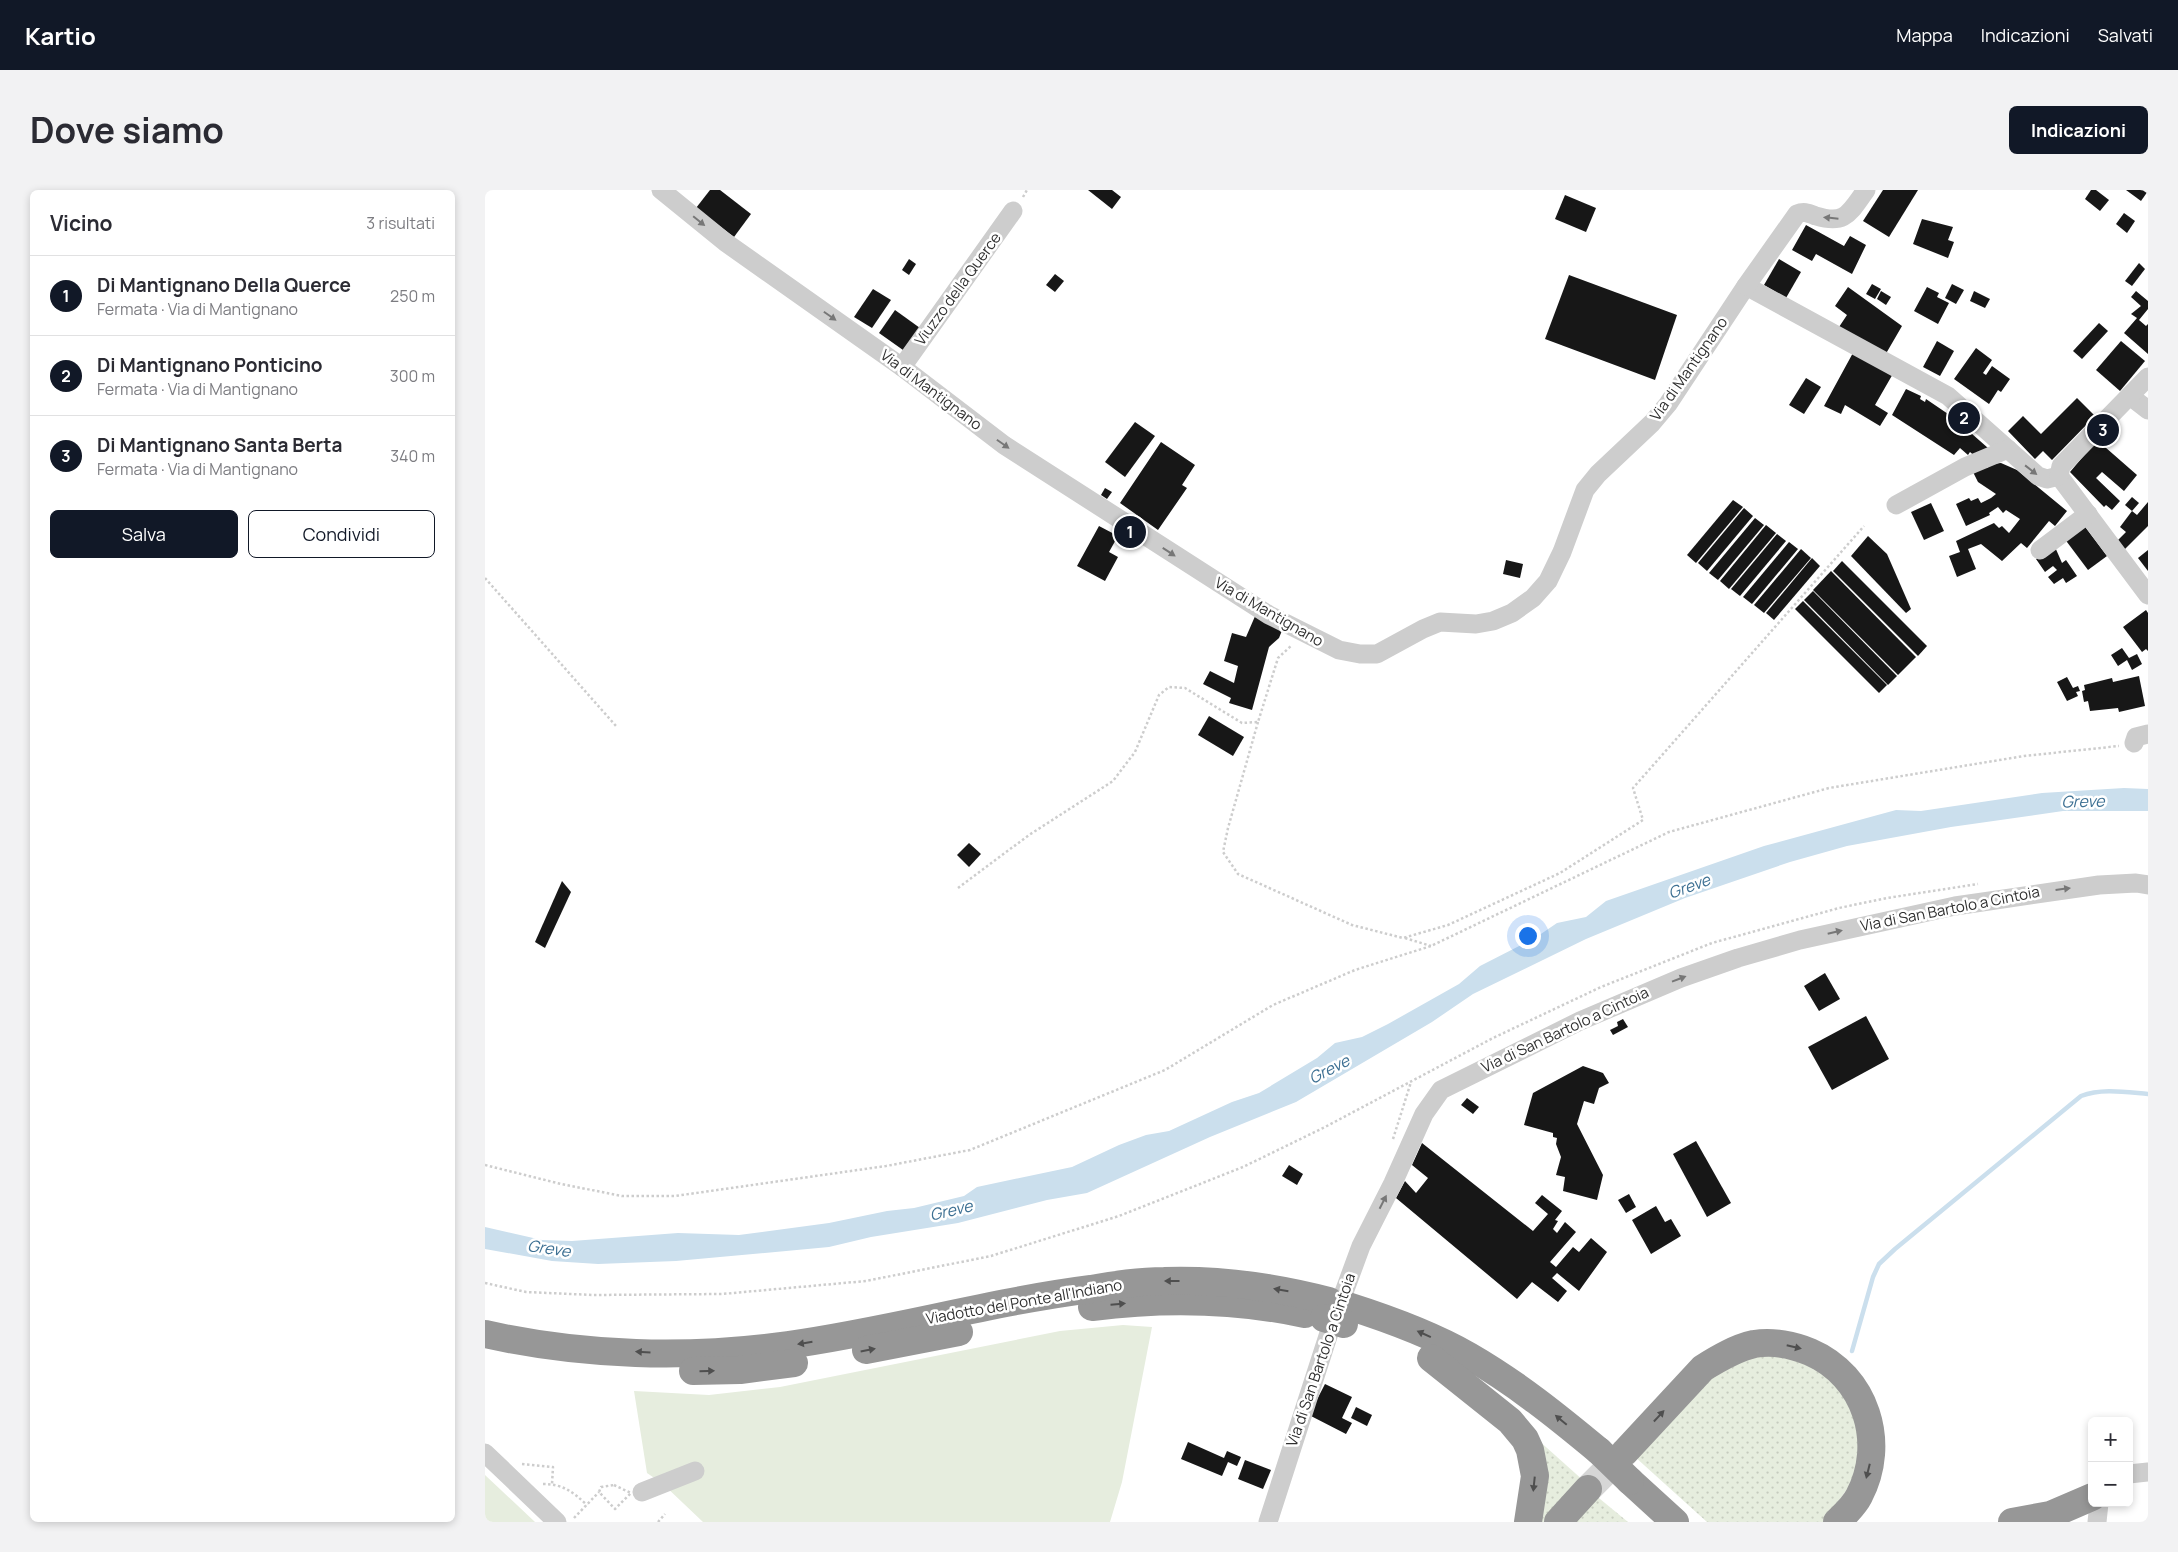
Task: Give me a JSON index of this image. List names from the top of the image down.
{
  "streets": {
    "highway": ["Viadotto del Ponte all'Indiano"],
    "street": ["Viuzzo della Querce", "Via di Mantignano", "Via di San Bartolo a Cintoia"]
  },
  "crossings": [
    ["Viuzzo della Querce", "Via di Mantignano"],
    ["Via di San Bartolo a Cintoia", "Viadotto del Ponte all'Indiano"]
  ],
  "one_way": ["Via di San Bartolo a Cintoia"],
  "water": ["Greve"],
  "page": {
    "header": "Kartio",
    "nav": ["Mappa", "Indicazioni", "Salvati"],
    "title": "Dove siamo",
    "buttons": [
      "Indicazioni",
      ["Salva", "Condividi"]
    ],
    "heading": ["Vicino", "3 risultati"],
    "list": [
      {
        "mark": "1",
        "name": "Di Mantignano Della Querce",
        "note": "Fermata · Via di Mantignano",
        "value": "250 m"
      },
      {
        "mark": "2",
        "name": "Di Mantignano Ponticino",
        "note": "Fermata · Via di Mantignano",
        "value": "300 m"
      },
      {
        "mark": "3",
        "name": "Di Mantignano Santa Berta",
        "note": "Fermata · Via di Mantignano",
        "value": "340 m"
      }
    ],
    "pins": ["2", "3", "1"],
    "map_buttons": ["+", "−"]
  }
}
